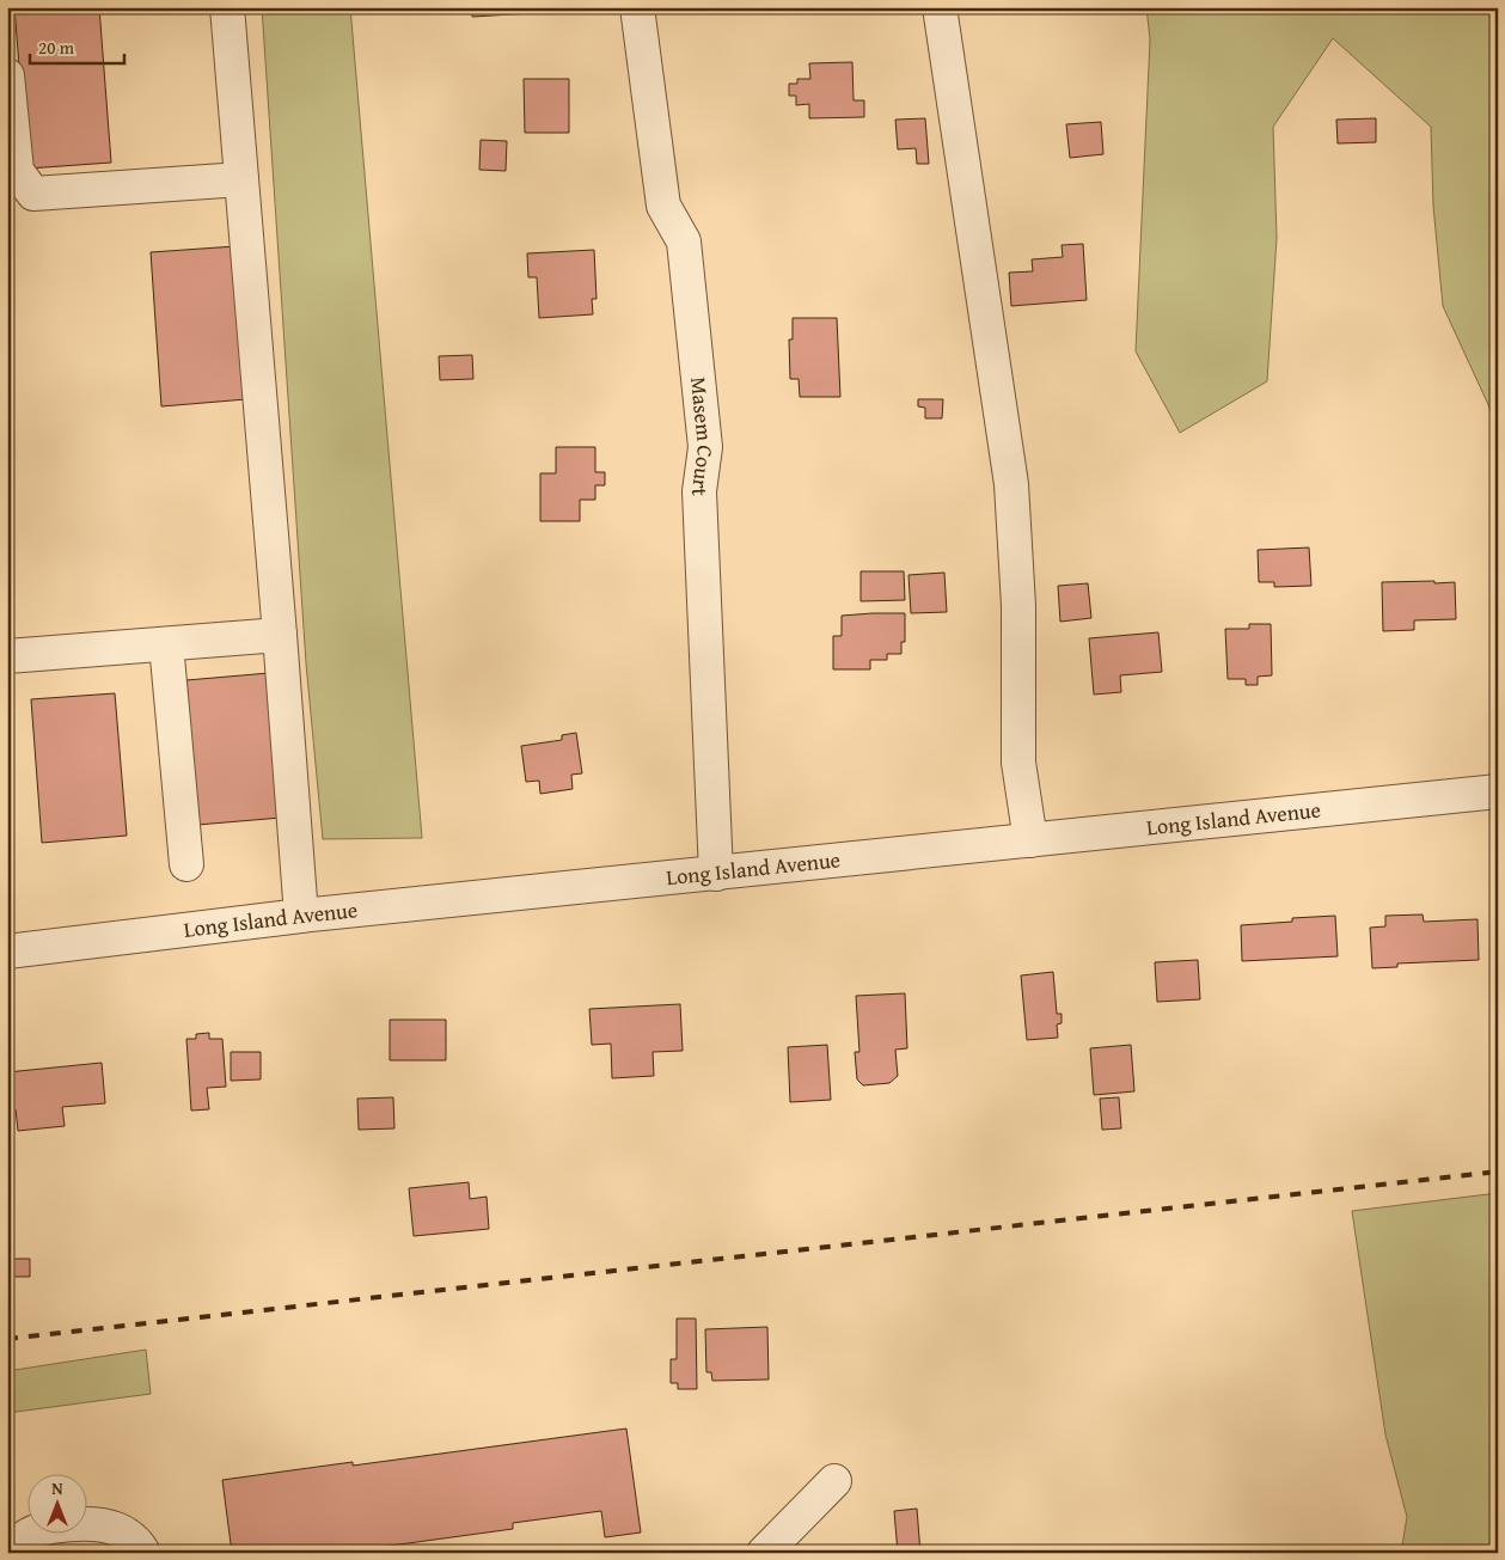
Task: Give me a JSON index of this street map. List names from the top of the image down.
{
  "streets": {
    "street": ["Masem Court", "Long Island Avenue"]
  },
  "crossings": [
    ["Masem Court", "Long Island Avenue"]
  ],
  "scale_bar": "20 m",
  "north": "top"
}
